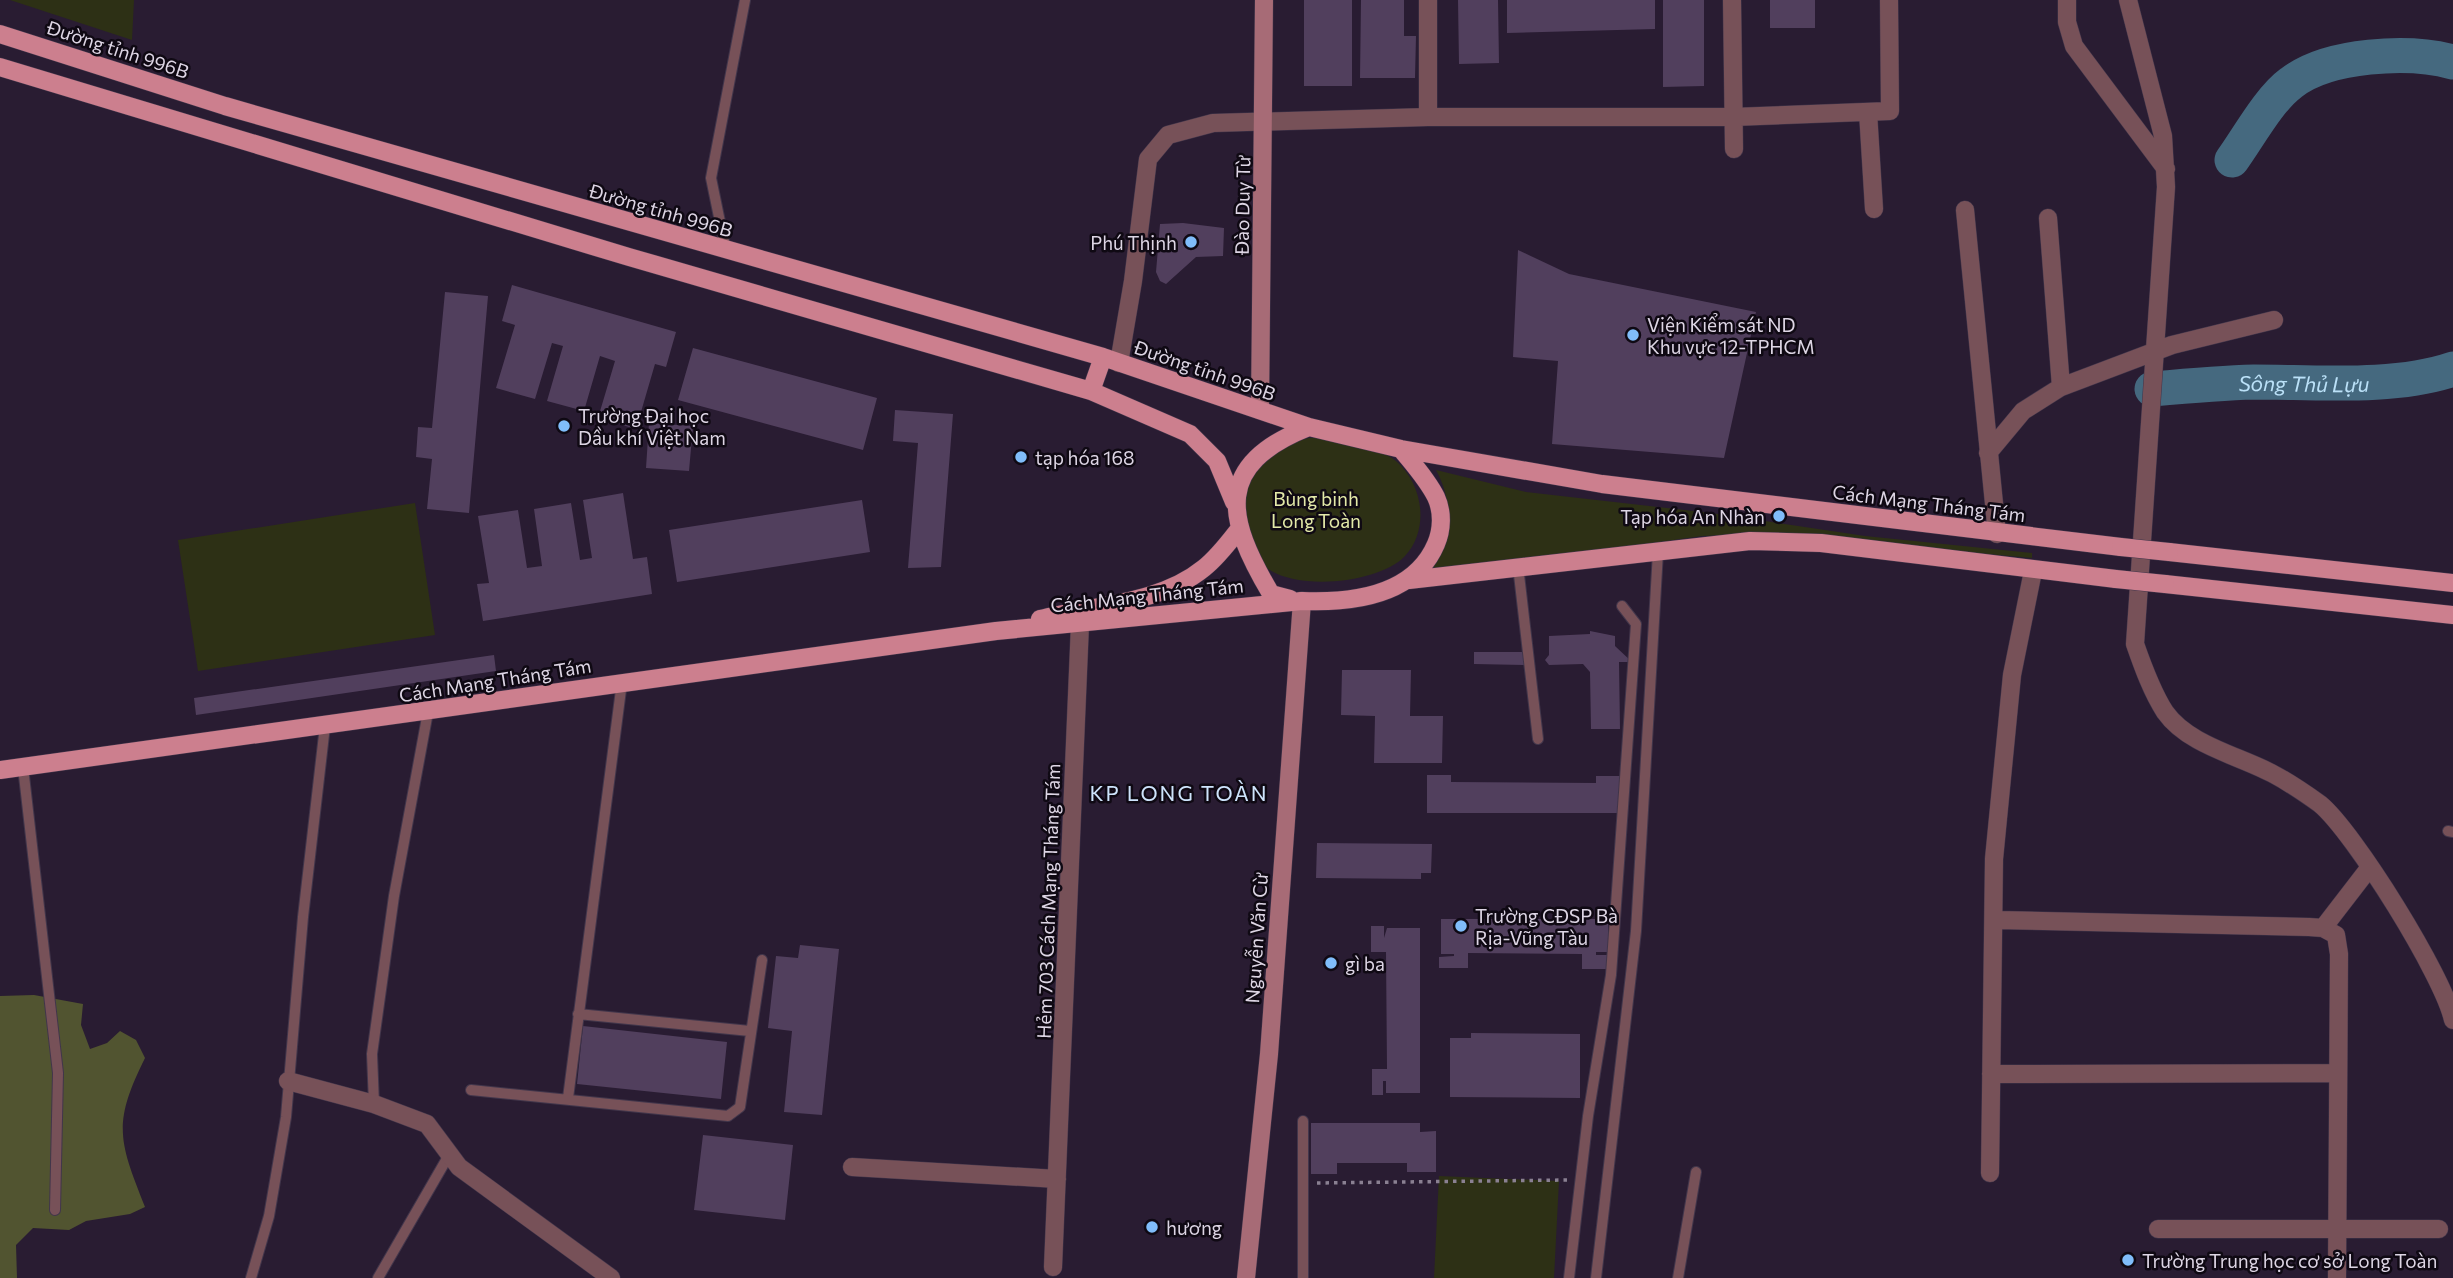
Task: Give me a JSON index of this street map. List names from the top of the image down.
{
  "streets": {
    "main road": [
      "Đường tỉnh 996B",
      "Đào Duy Từ",
      "Cách Mạng Tháng Tám",
      "Nguyễn Văn Cừ"
    ],
    "street": ["Hẻm 703 Cách Mạng Tháng Tám"]
  },
  "crossings": [
    ["Đường tỉnh 996B", "Đào Duy Từ"],
    ["Đường tỉnh 996B", "Cách Mạng Tháng Tám"],
    ["Đường tỉnh 996B", "Nguyễn Văn Cừ"],
    ["Cách Mạng Tháng Tám", "Hẻm 703 Cách Mạng Tháng Tám"],
    ["Cách Mạng Tháng Tám", "Nguyễn Văn Cừ"]
  ],
  "districts": ["KP LONG TOÀN"],
  "water": ["Sông Thủ Lựu"],
  "parks": ["Bùng binh Long Toàn"],
  "places": [
    "Phú Thịnh",
    "Viện Kiểm sát ND Khu vực 12-TPHCM",
    "Trường Đại học Dầu khí Việt Nam",
    "tạp hóa 168",
    "Tạp hóa An Nhàn",
    "Trường CĐSP Bà Rịa-Vũng Tàu",
    "gì ba",
    "hương",
    "Trường Trung học cơ sở Long Toàn"
  ]
}
